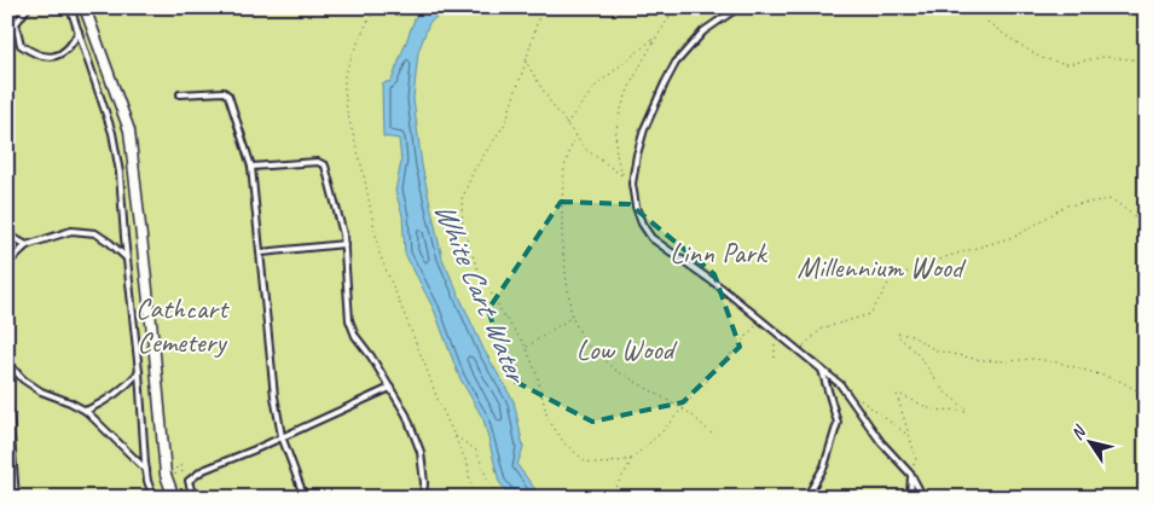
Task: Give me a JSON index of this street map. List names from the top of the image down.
{
  "water": ["White Cart Water"],
  "parks": [
    "Linn Park",
    "Millennium Wood",
    "Cathcart Cemetery",
    "Low Wood"
  ],
  "north": "top left"
}
